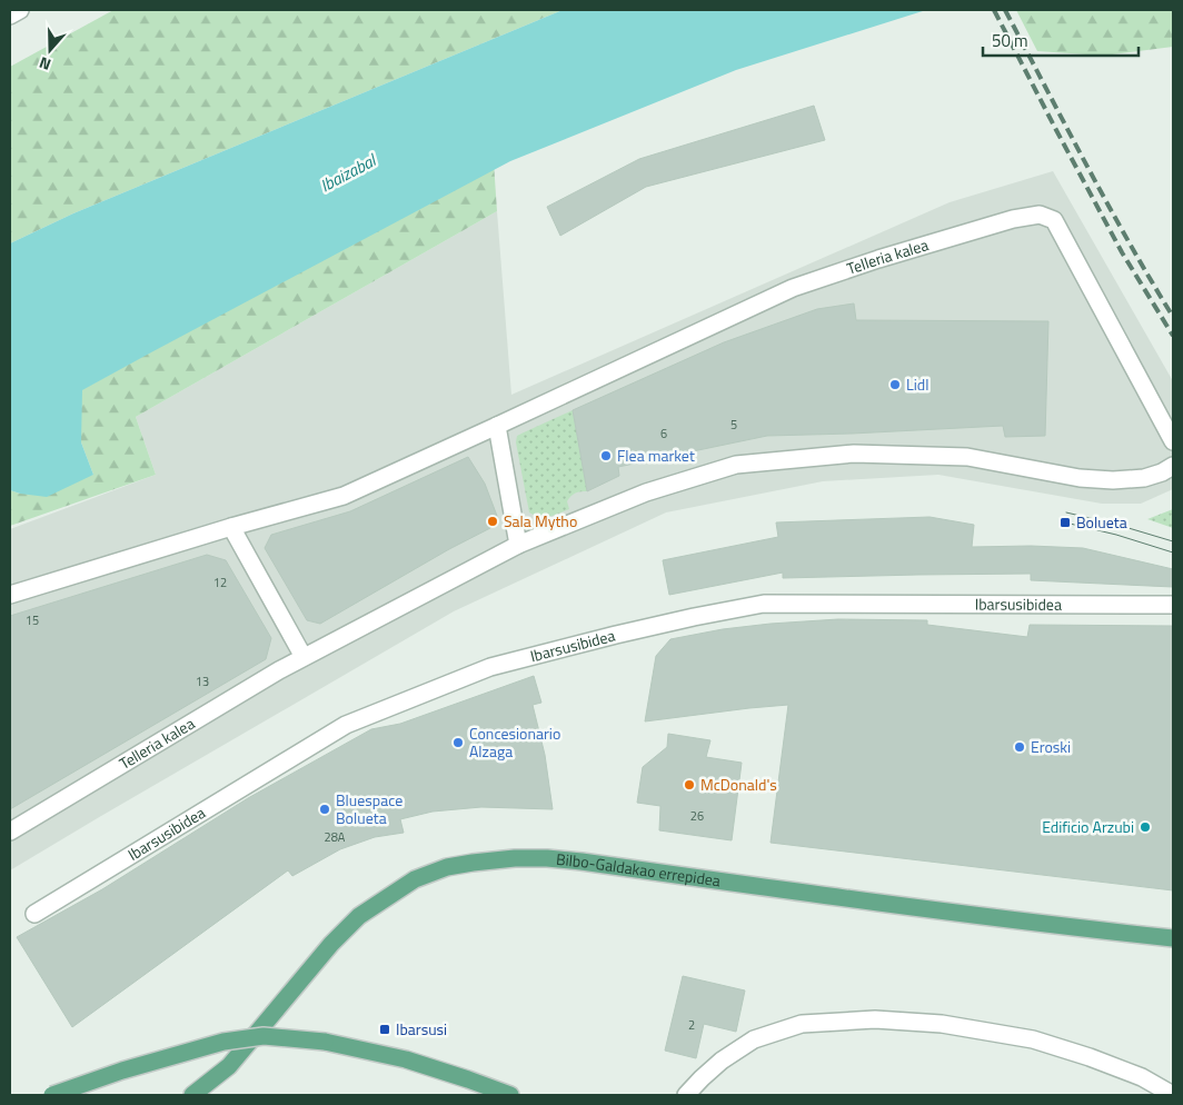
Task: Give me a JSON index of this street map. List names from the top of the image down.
{
  "streets": {
    "main road": ["Bilbo-Galdakao errepidea"],
    "street": ["Telleria kalea", "Ibarsusibidea"]
  },
  "water": ["Ibaizabal"],
  "places": {
    "other": [
      "Lidl",
      "Flea market",
      "Sala Mytho",
      "Concesionario Alzaga",
      "Eroski",
      "McDonald's",
      "Bluespace Bolueta",
      "Edificio Arzubi"
    ],
    "transit": ["Bolueta", "Ibarsusi"]
  },
  "house_numbers": [
    "5",
    "6",
    "12",
    "15",
    "13",
    "26",
    "28A",
    "2"
  ],
  "scale_bar": "50 m",
  "north": "bottom"
}
